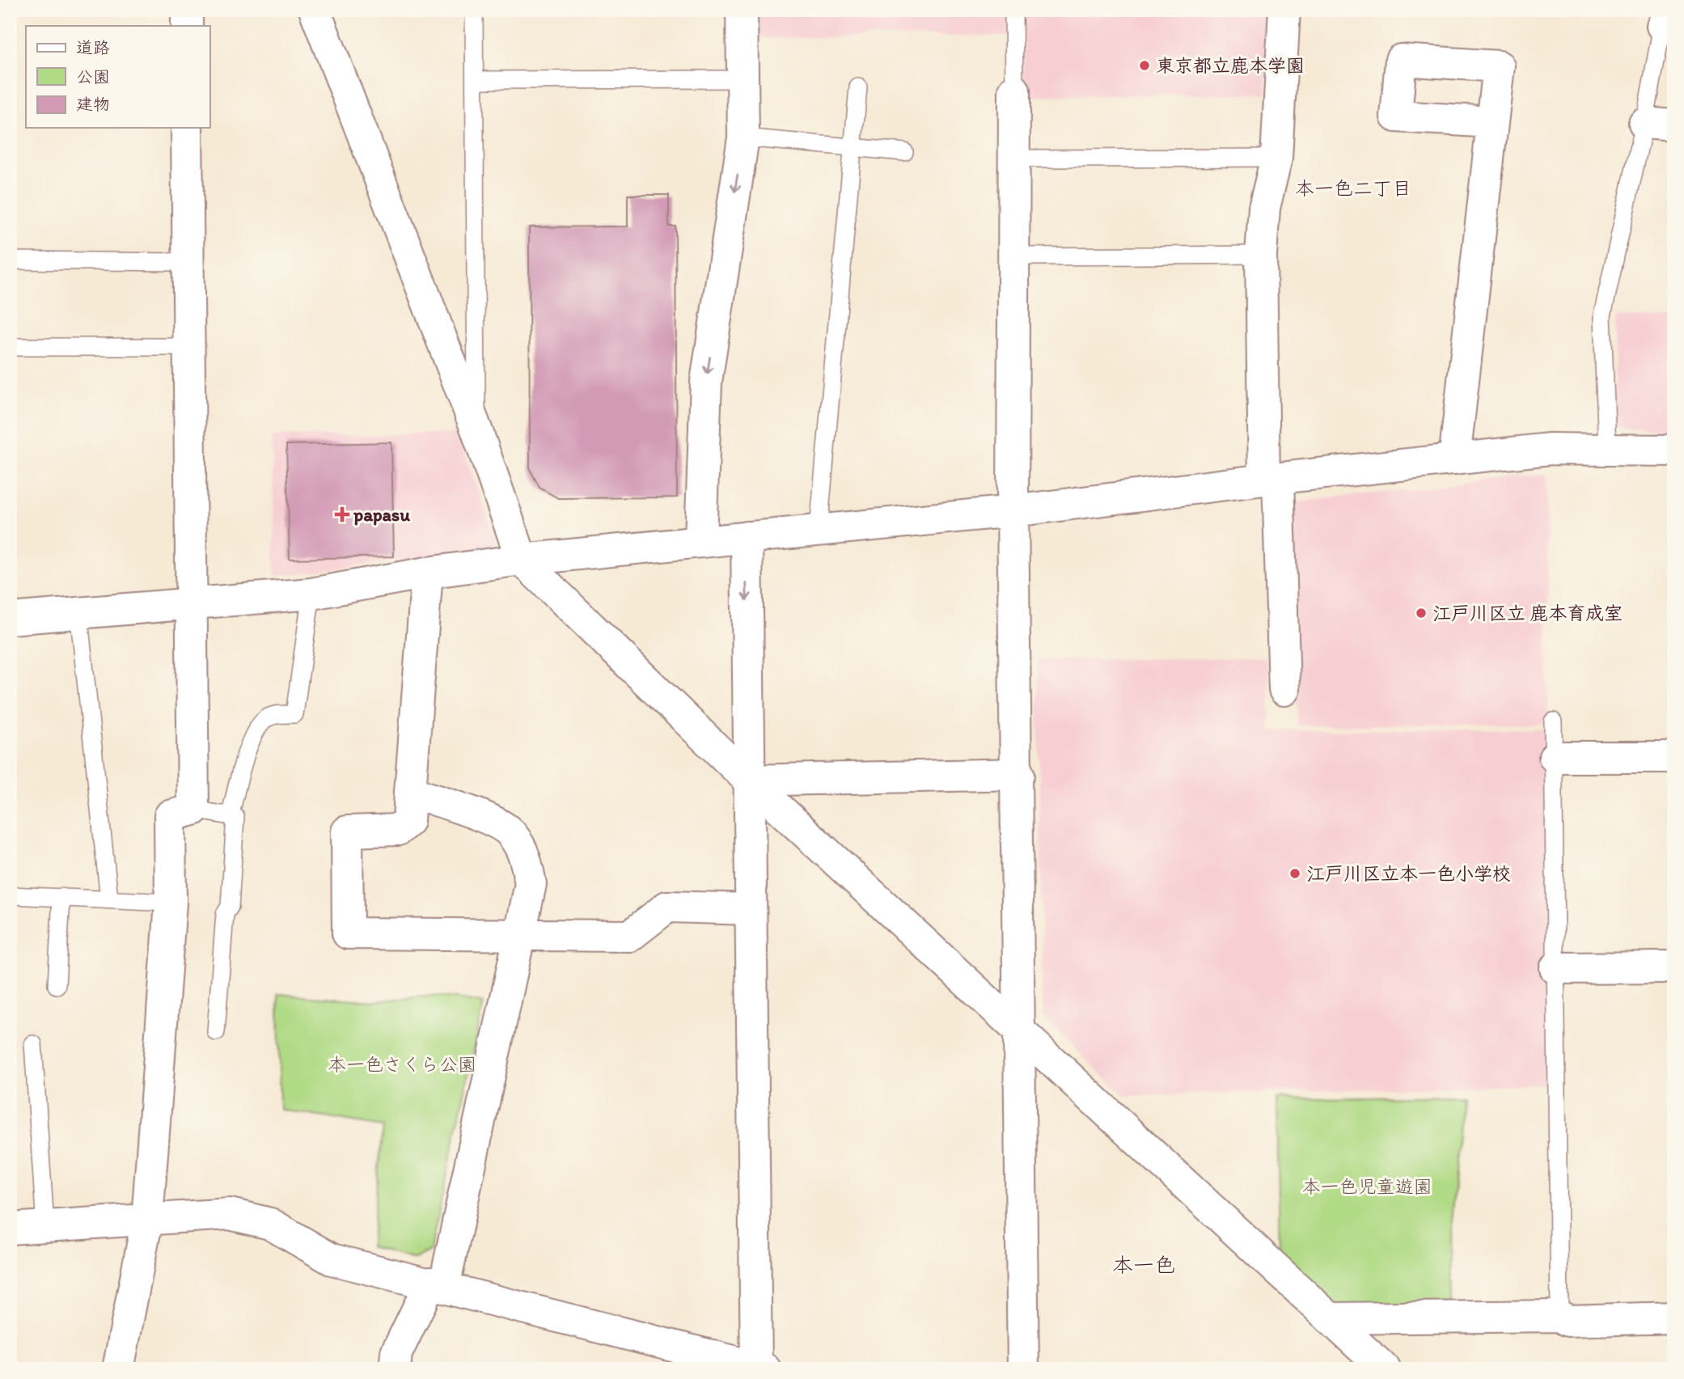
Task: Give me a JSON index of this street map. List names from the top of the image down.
{
  "districts": ["本一色二丁目", "本一色"],
  "parks": ["本一色さくら公園", "本一色児童遊園"],
  "places": {
    "other": ["東京都立鹿本学園", "江戸川区立 鹿本育成室", "江戸川区立本一色小学校"],
    "health": ["papasu"]
  },
  "legend": ["道路", "公園", "建物"]
}
